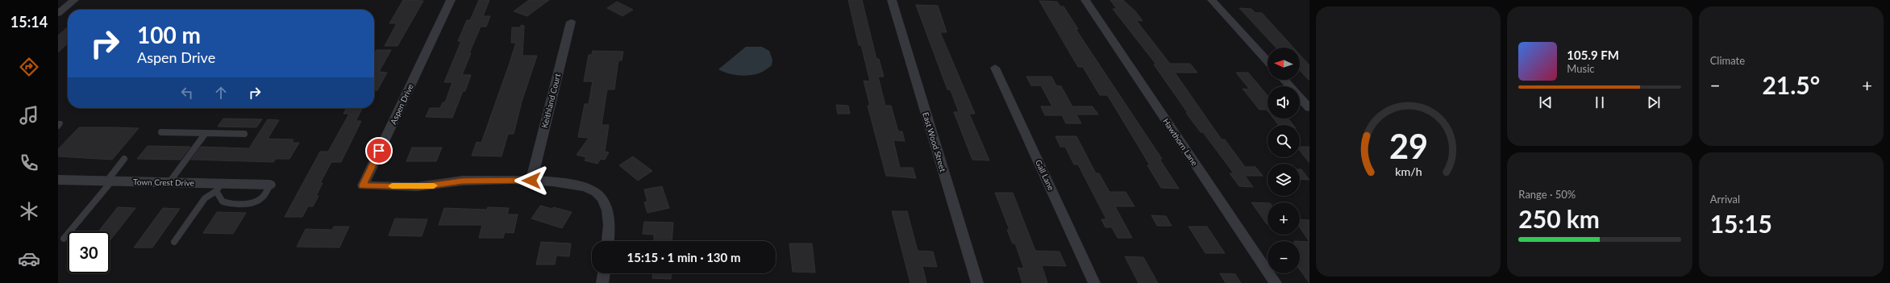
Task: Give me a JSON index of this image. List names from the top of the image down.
{
  "streets": {
    "street": [
      "Keithland Court",
      "Aspen Drive",
      "East Wood Street",
      "Hawthorn Lane",
      "Gall Lane",
      "Town Crest Drive"
    ]
  },
  "crossings": [
    ["Keithland Court", "Aspen Drive"]
  ],
  "north": "left",
  "page": {
    "tabs": "15:14",
    "tile": [
      "Climate",
      ["Range · 50%", "250 km"],
      ["Arrival", "15:15"]
    ],
    "turn": ["100 m", "Aspen Drive"],
    "song": ["105.9 FM", "Music"],
    "map_buttons": ["+", "−"],
    "heat": ["−", "21.5°", "+"],
    "limit": "30",
    "trip": "15:15 · 1 min · 130 m",
    "gauge": ["29", "km/h"]
  }
}
